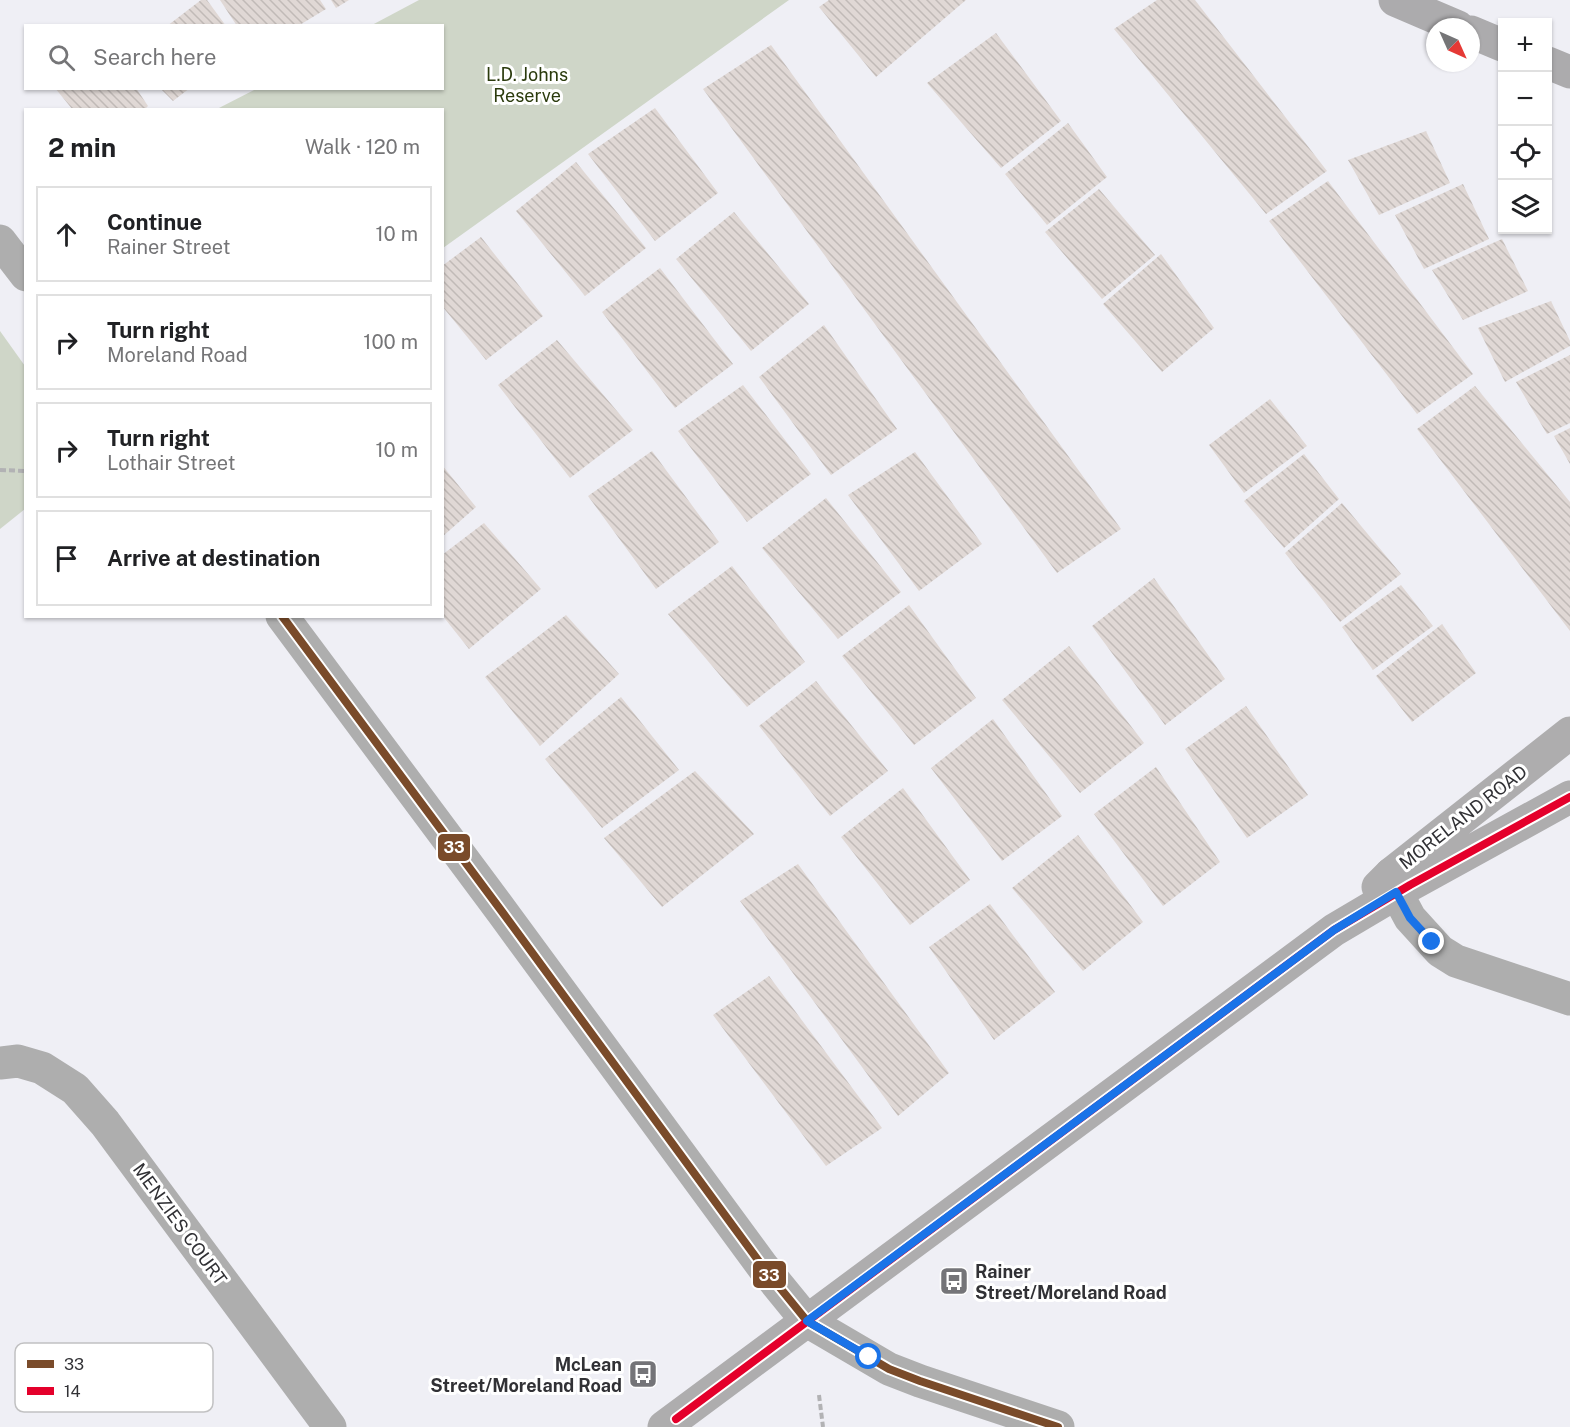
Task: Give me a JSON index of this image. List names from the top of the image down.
{
  "streets": {
    "main road": ["MORELAND ROAD"],
    "street": ["MENZIES COURT"]
  },
  "parks": ["L.D. Johns Reserve"],
  "places": {
    "bus stop": ["Rainer Street/Moreland Road", "McLean Street/Moreland Road"]
  },
  "lines": ["transit line 33", "transit line 14"],
  "legend": ["33", "14"],
  "north": "bottom right",
  "page": {
    "map_buttons": ["+", "−"],
    "search": "Search here",
    "heading": ["2 min", "Walk · 120 m"],
    "list": [
      ["Continue", "Rainer Street", "10 m"],
      ["Turn right", "Moreland Road", "100 m"],
      ["Turn right", "Lothair Street", "10 m"],
      "Arrive at destination"
    ]
  }
}
